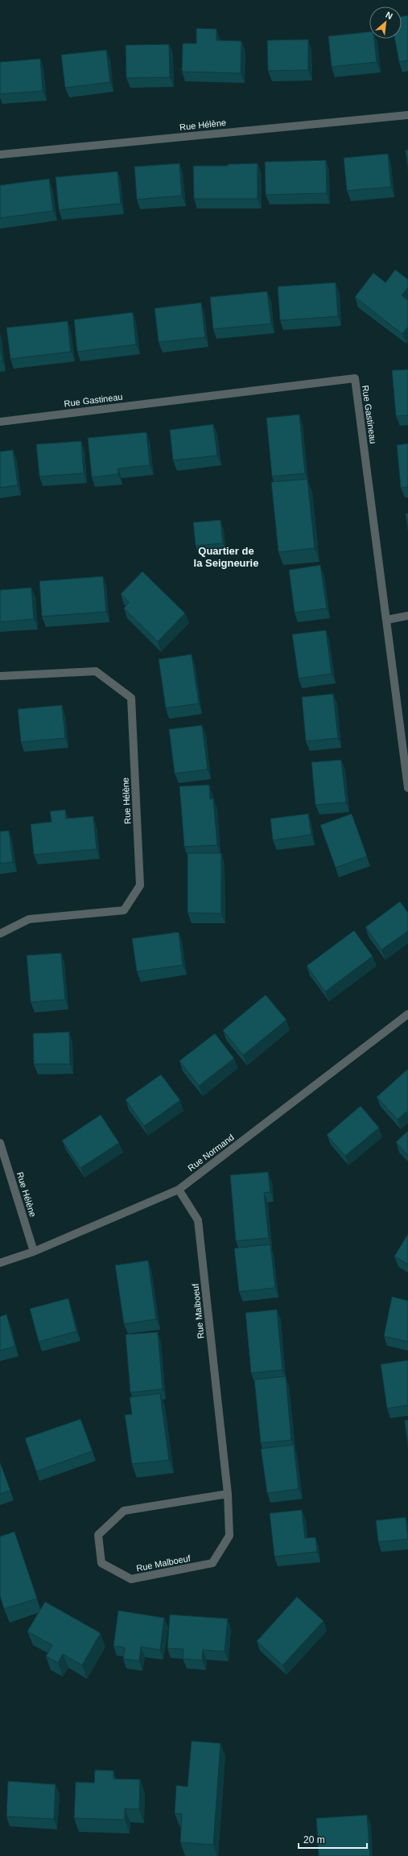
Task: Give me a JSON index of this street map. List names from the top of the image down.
{
  "streets": {
    "street": [
      "Rue Hélène",
      "Rue Gastineau",
      "Rue Normand",
      "Rue Malboeuf"
    ]
  },
  "crossings": [
    ["Rue Hélène", "Rue Normand"],
    ["Rue Normand", "Rue Malboeuf"]
  ],
  "districts": ["Quartier de la Seigneurie"],
  "scale_bar": "20 m",
  "north": "top right"
}
